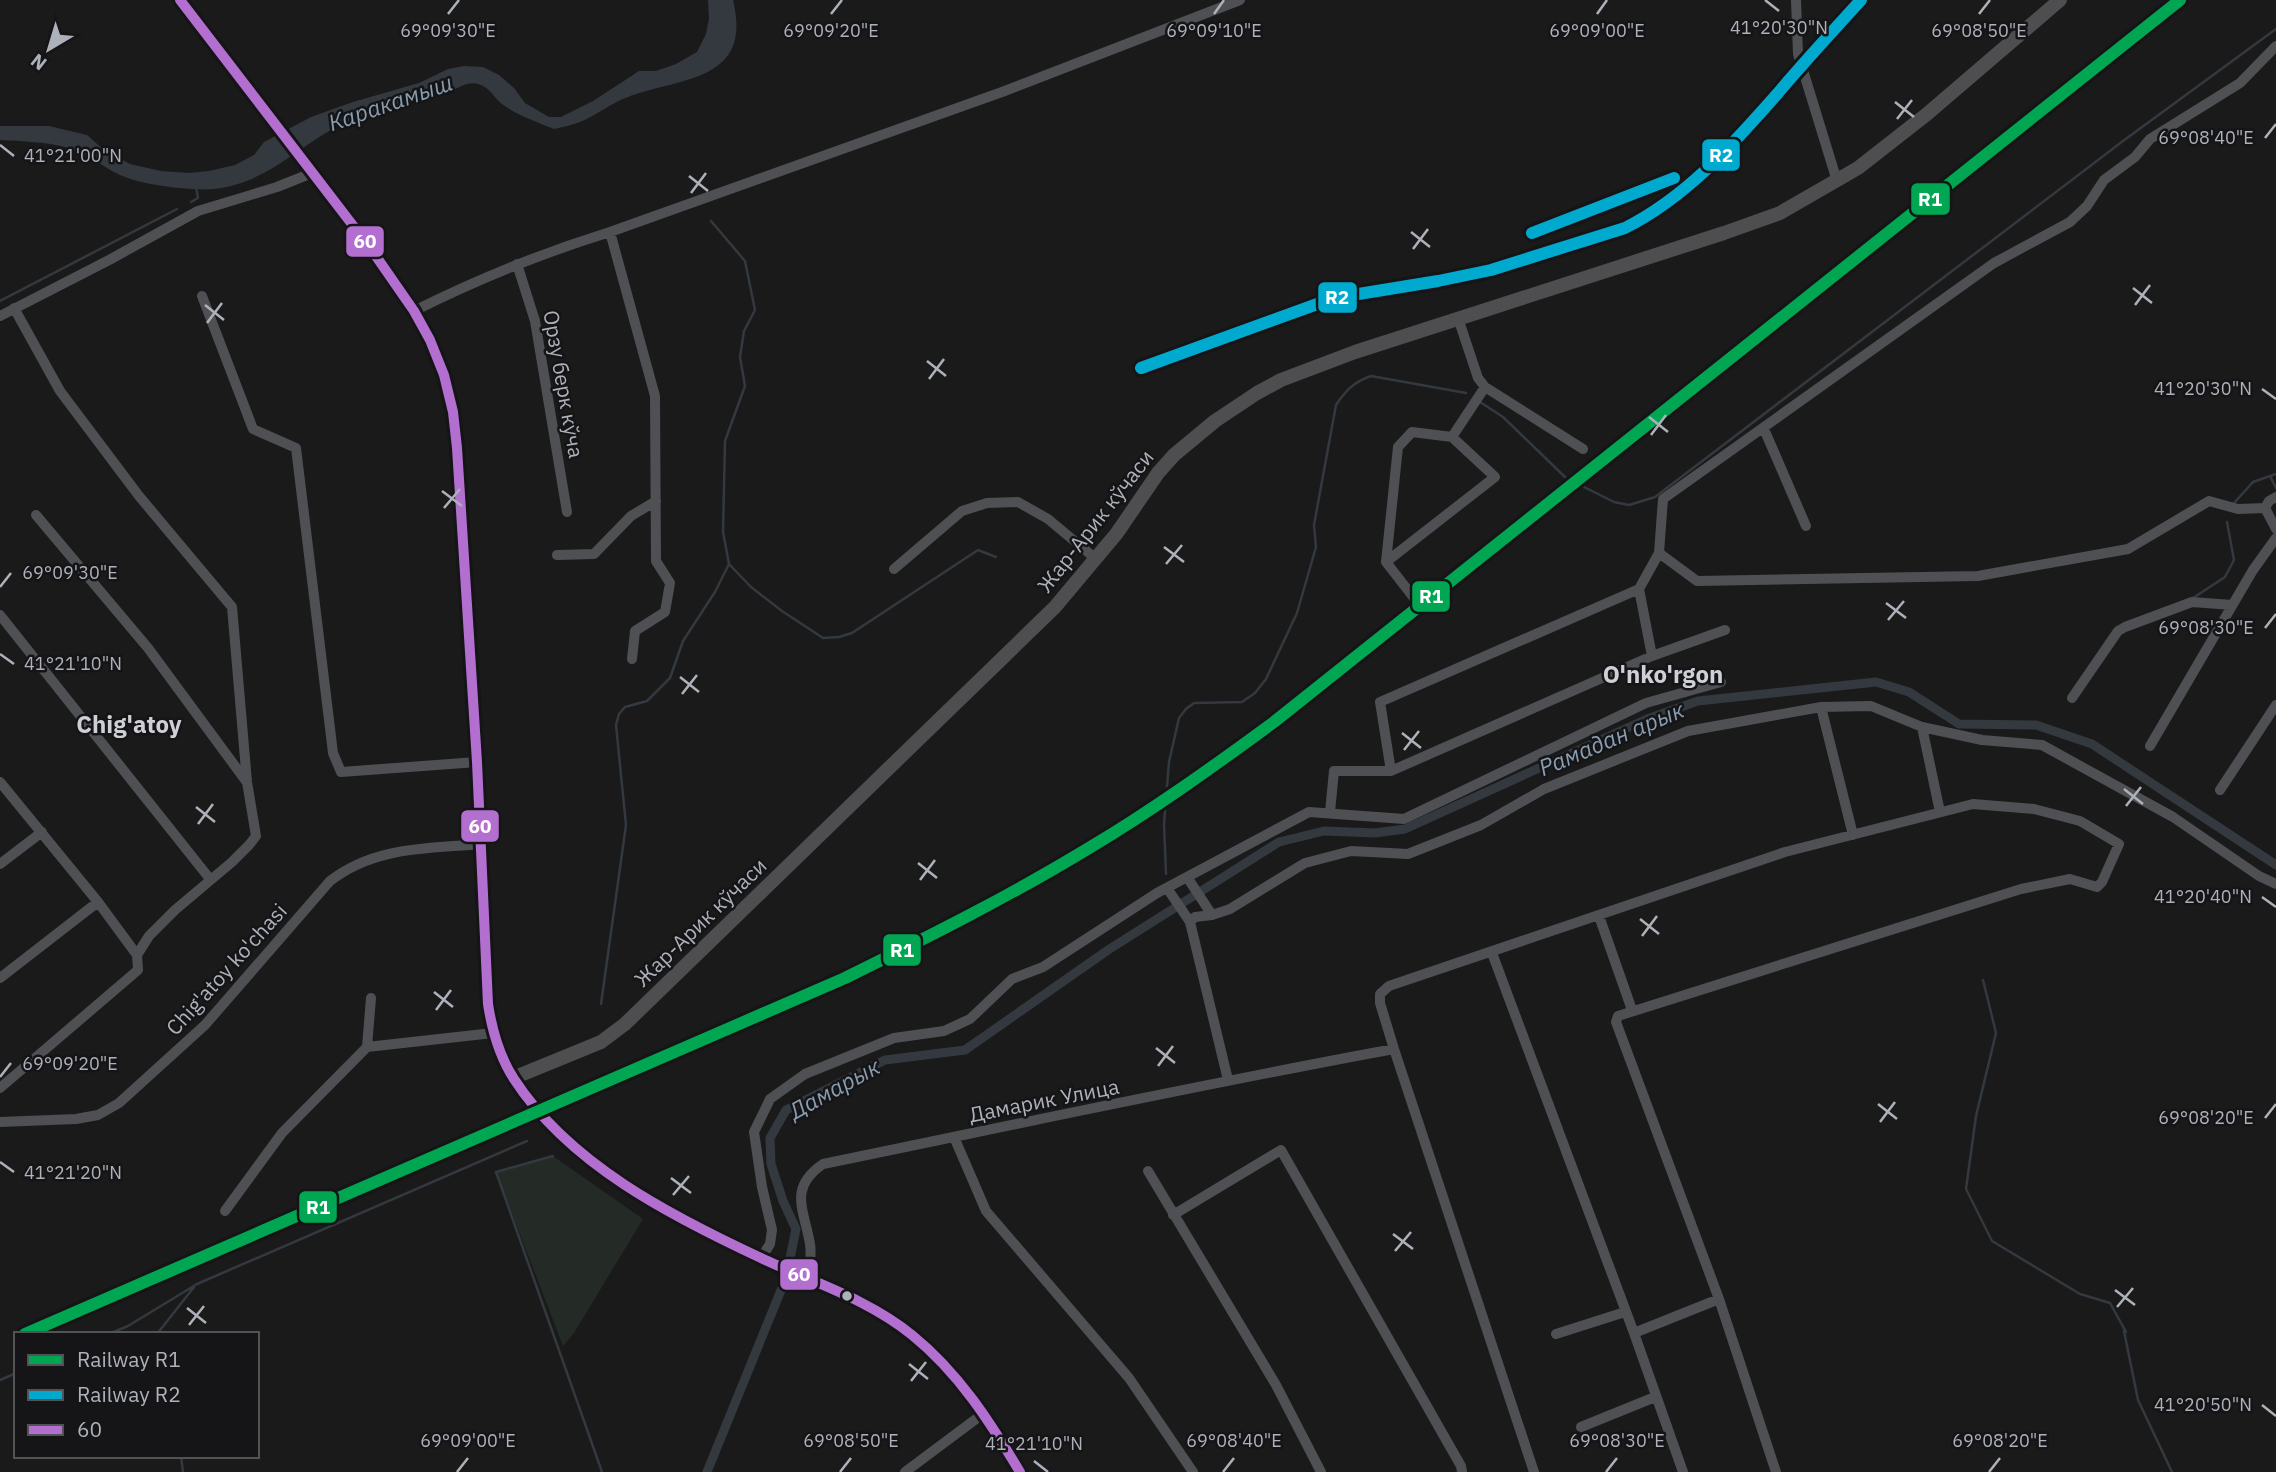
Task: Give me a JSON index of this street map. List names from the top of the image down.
{
  "streets": {
    "main road": ["Жар-Арик кўчаси"],
    "street": ["Орзу берк кўча", "Chig'atoy ko'chasi", "Дамарик Улица"]
  },
  "districts": ["O'nko'rgon", "Chig'atoy"],
  "water": ["Каракамыш", "Рамадан арык", "Дамарык"],
  "lines": ["rail line R1", "rail line R2", "transit line 60"],
  "legend": ["Railway R1", "Railway R2", "60"],
  "north": "bottom left",
  "coordinates": [
    "41°20'30\"N",
    "69°09'30\"E",
    "69°09'20\"E",
    "69°09'10\"E",
    "69°09'00\"E",
    "69°08'50\"E",
    "69°08'40\"E",
    "41°21'00\"N",
    "69°08'30\"E",
    "41°21'10\"N",
    "41°20'40\"N",
    "69°08'20\"E",
    "41°21'20\"N",
    "41°20'50\"N"
  ]
}
